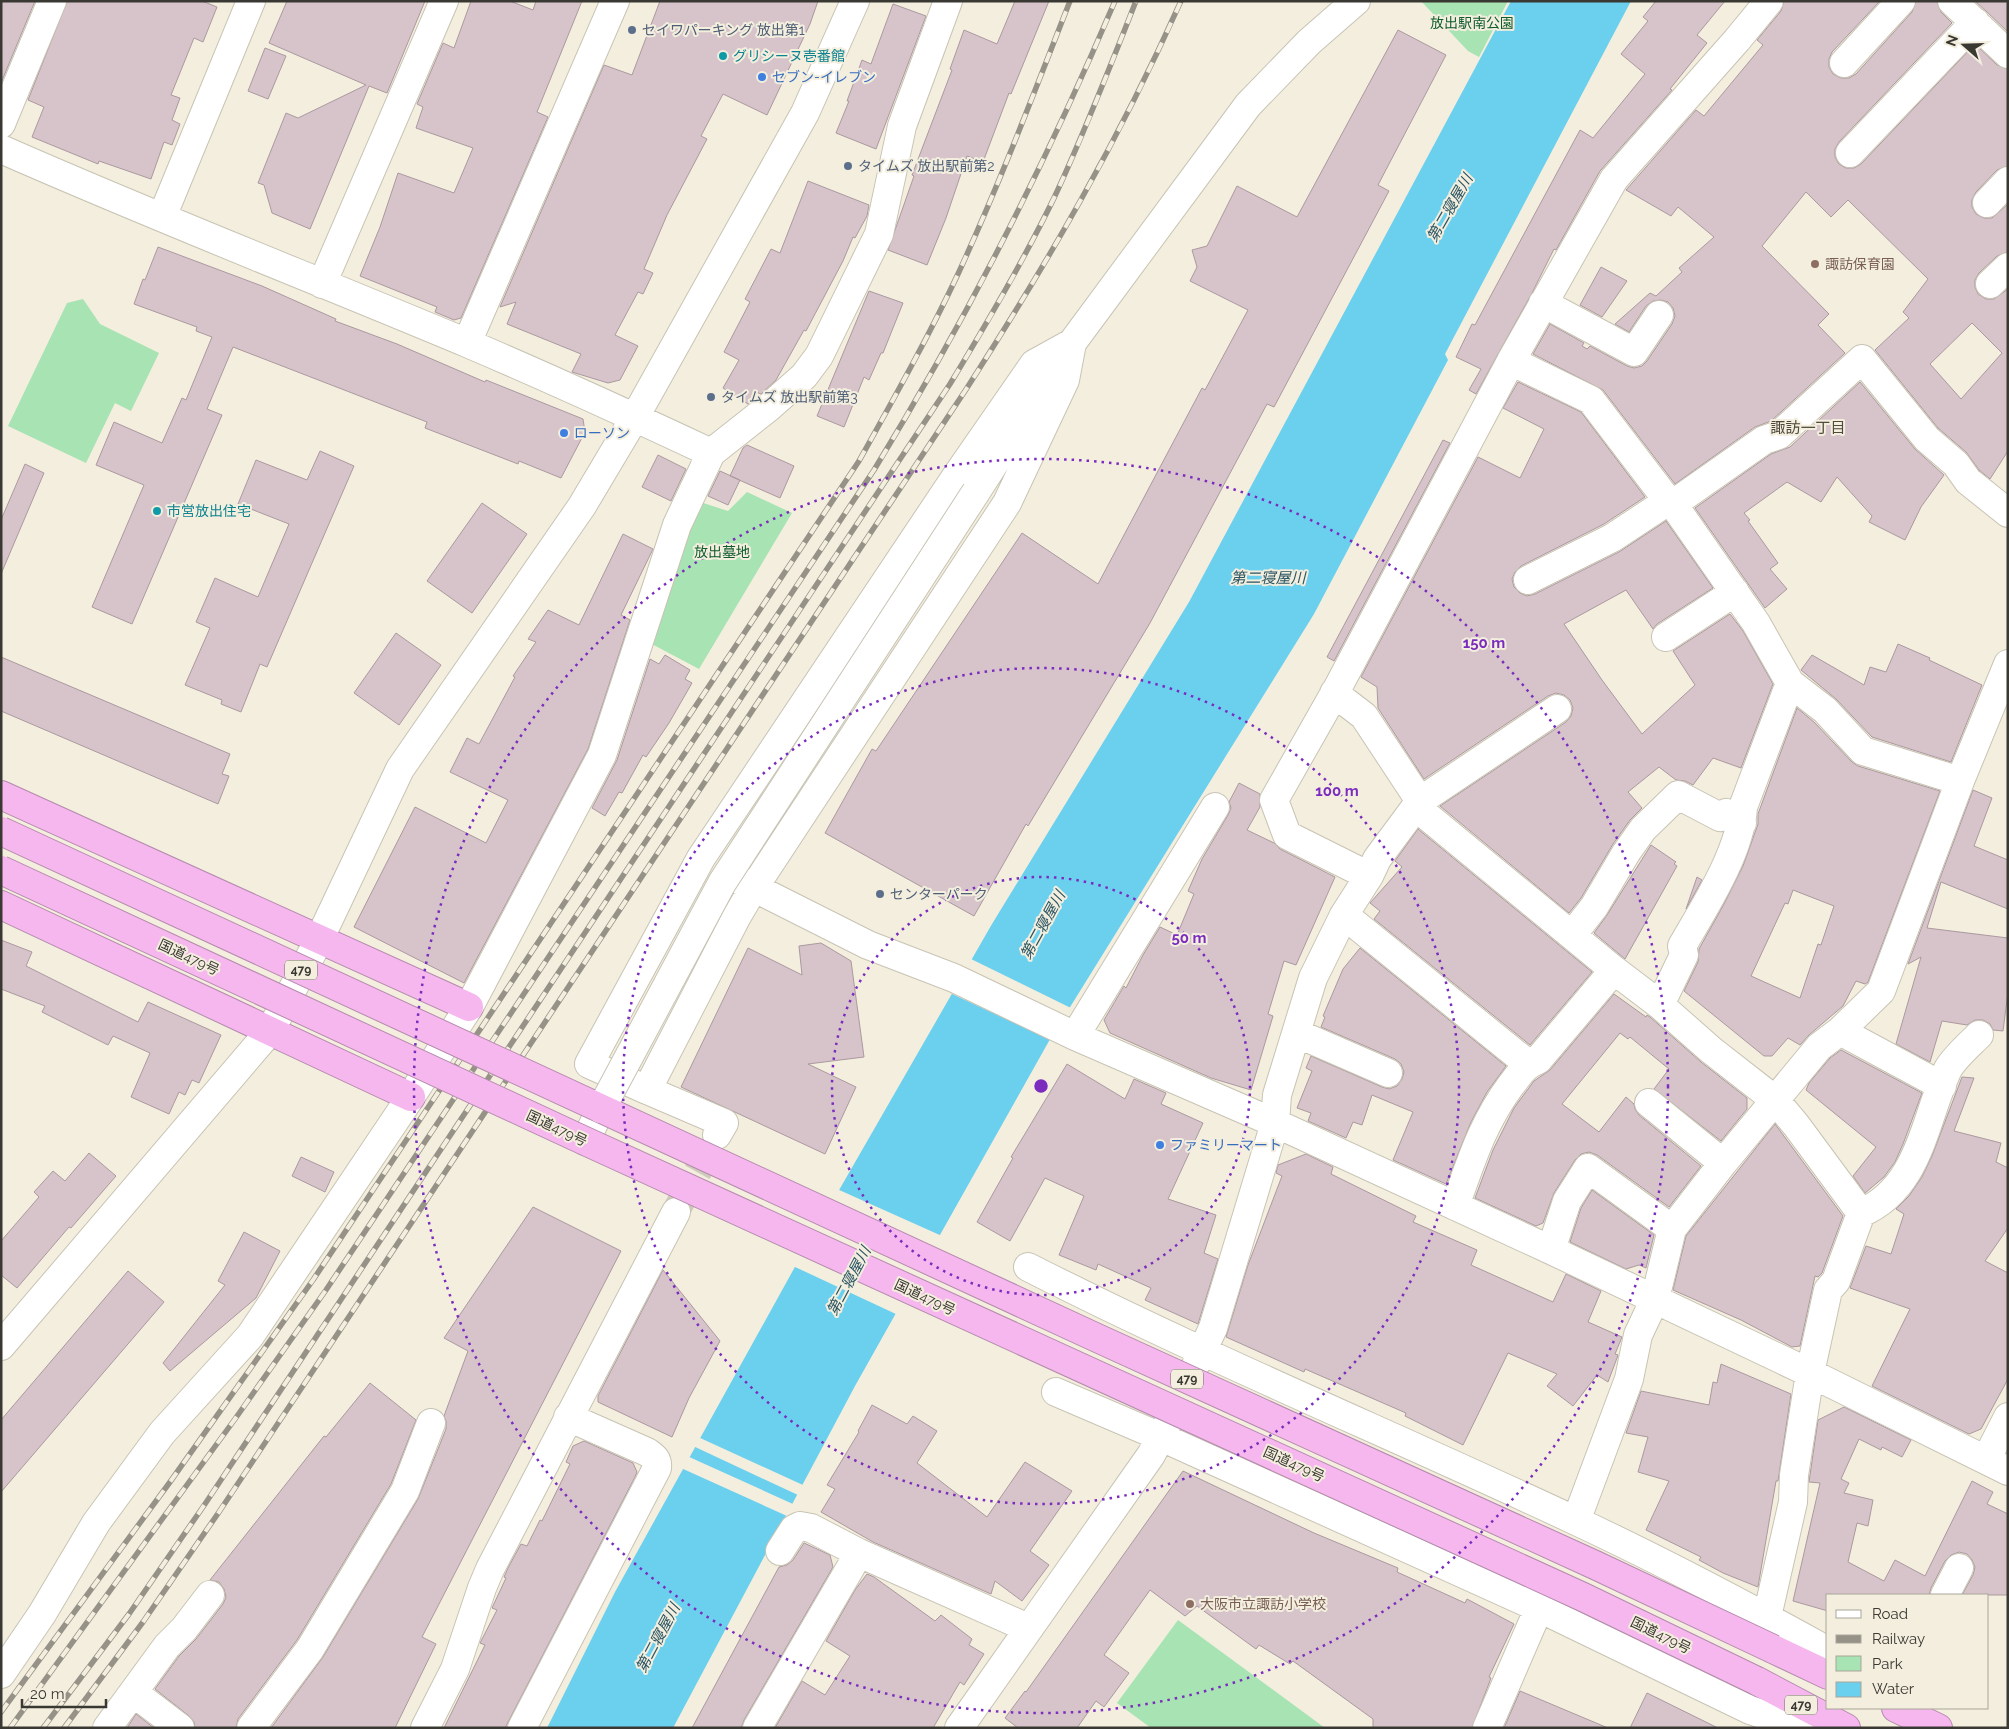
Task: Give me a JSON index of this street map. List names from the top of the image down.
{
  "streets": {
    "highway": ["国道479号", "479"]
  },
  "districts": ["諏訪一丁目"],
  "water": ["第二寝屋川"],
  "parks": ["放出駅南公園", "放出墓地"],
  "places": [
    "セイワパーキング 放出第1",
    "グリシーヌ壱番館",
    "セブン-イレブン",
    "タイムズ 放出駅前第2",
    "諏訪保育園",
    "タイムズ 放出駅前第3",
    "ローソン",
    "市営放出住宅",
    "センターパーク",
    "ファミリーマート",
    "大阪市立諏訪小学校"
  ],
  "legend": [
    "Road",
    "Railway",
    "Park",
    "Water"
  ],
  "scale_bar": "20 m",
  "north": "left",
  "rings": ["150 m", "100 m", "50 m"]
}
